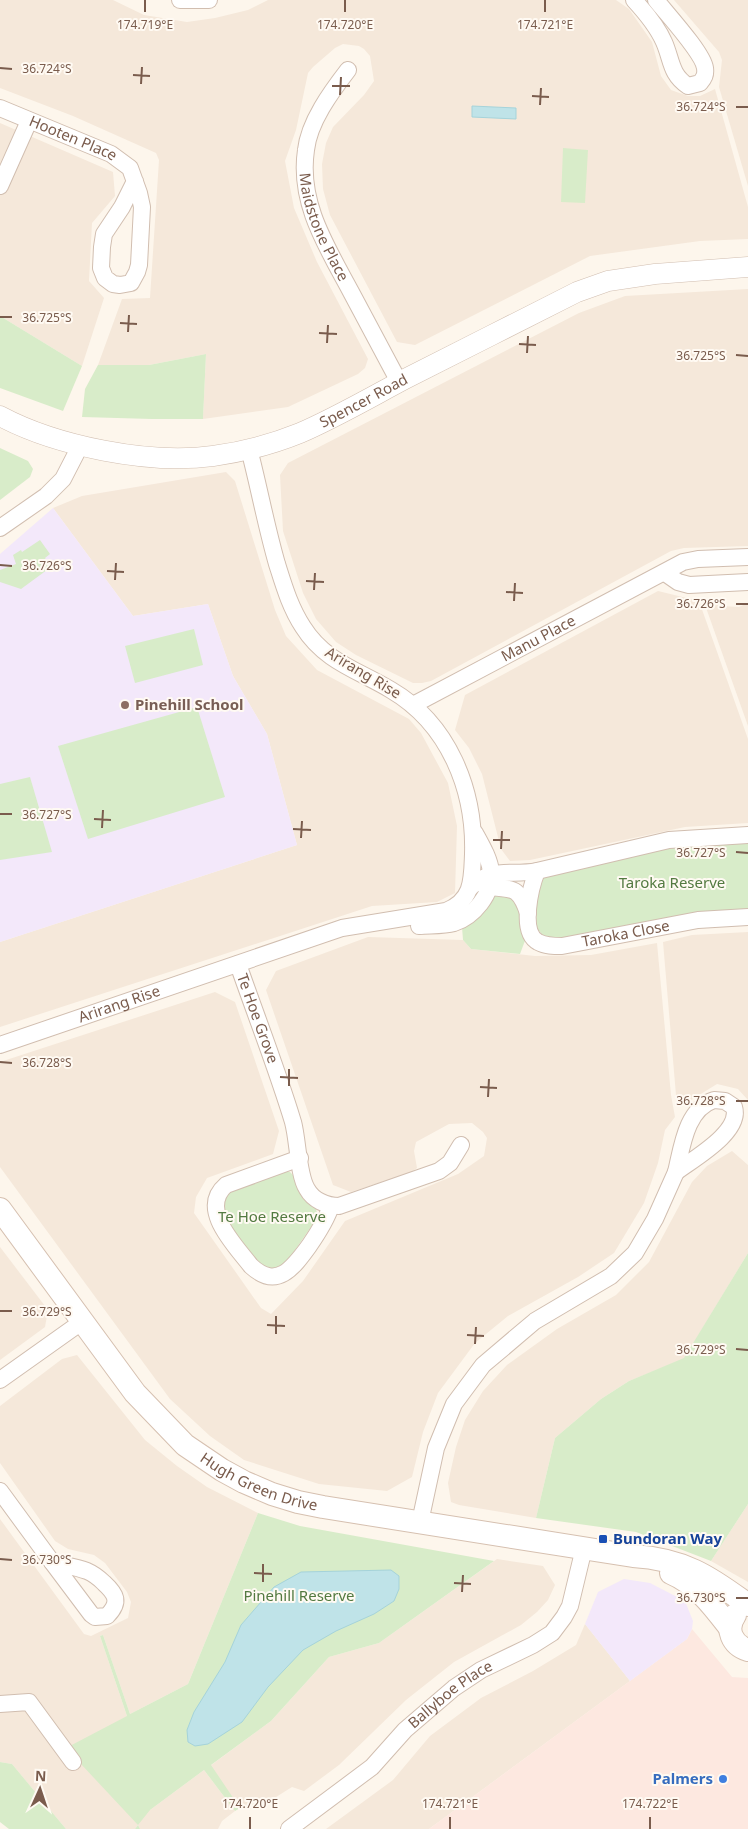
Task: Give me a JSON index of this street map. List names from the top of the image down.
{
  "streets": {
    "main road": ["Hugh Green Drive"],
    "street": [
      "Hooten Place",
      "Maidstone Place",
      "Spencer Road",
      "Manu Place",
      "Arirang Rise",
      "Taroka Close",
      "Te Hoe Grove",
      "Ballyboe Place"
    ]
  },
  "crossings": [
    ["Maidstone Place", "Spencer Road"],
    ["Spencer Road", "Arirang Rise"],
    ["Manu Place", "Arirang Rise"],
    ["Arirang Rise", "Taroka Close"],
    ["Arirang Rise", "Te Hoe Grove"],
    ["Hugh Green Drive", "Ballyboe Place"]
  ],
  "parks": ["Taroka Reserve", "Te Hoe Reserve", "Pinehill Reserve"],
  "places": {
    "other": ["Pinehill School", "Palmers"],
    "transit": ["Bundoran Way"]
  },
  "north": "top",
  "coordinates": [
    "174.719°E",
    "174.720°E",
    "174.721°E",
    "36.724°S",
    "36.725°S",
    "36.726°S",
    "36.727°S",
    "36.728°S",
    "36.729°S",
    "36.730°S",
    "174.722°E"
  ]
}
